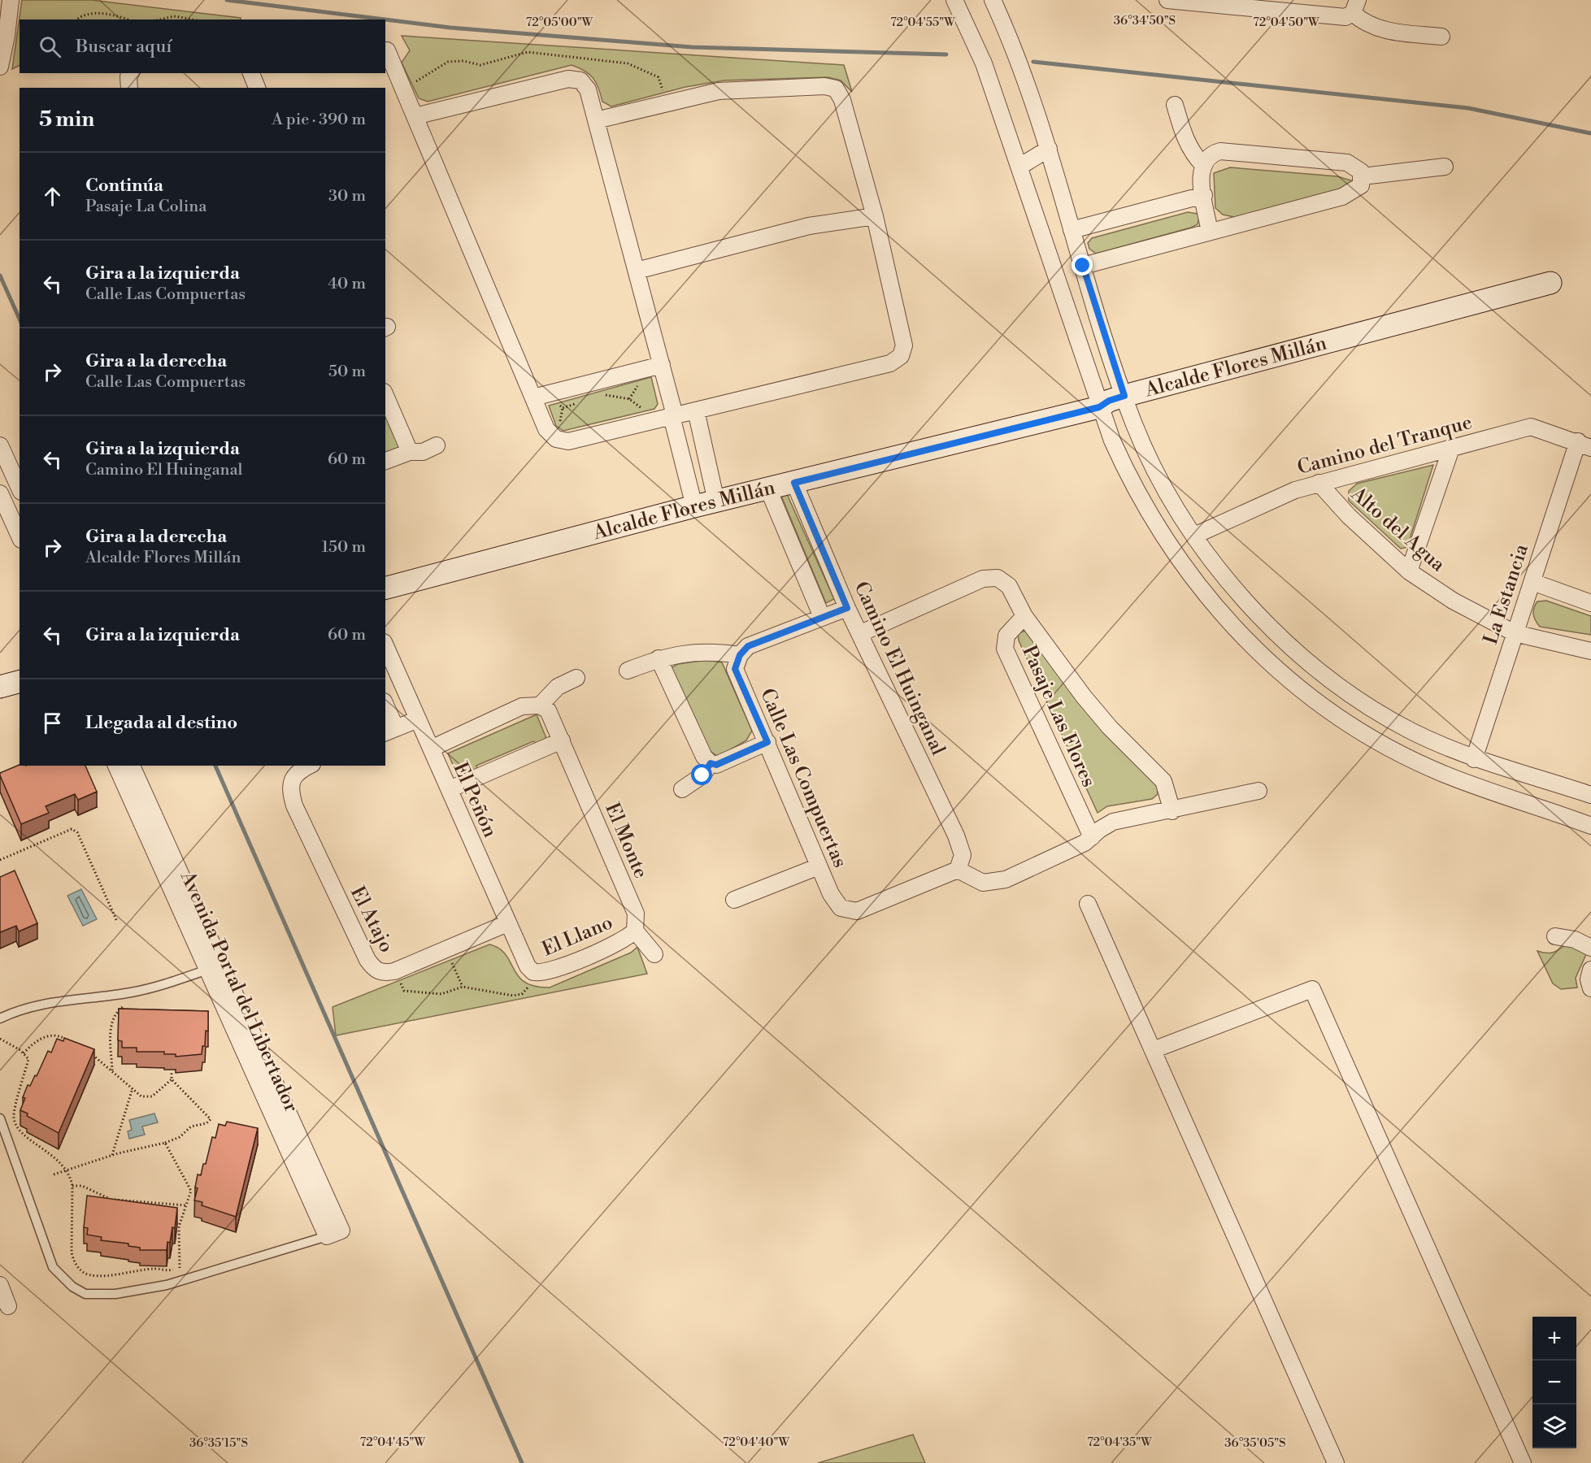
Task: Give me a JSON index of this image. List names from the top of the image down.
{
  "streets": {
    "street": [
      "Alcalde Flores Millán",
      "Camino del Tranque",
      "Alto del Agua",
      "La Estancia",
      "Camino El Huinganal",
      "Pasaje Las Flores",
      "Calle Las Compuertas",
      "El Peñón",
      "El Monte",
      "El Atajo",
      "El Llano",
      "Avenida Portal del Libertador"
    ]
  },
  "crossings": [
    ["Alcalde Flores Millán", "Camino El Huinganal"],
    ["Camino del Tranque", "Alto del Agua"],
    ["Camino del Tranque", "La Estancia"],
    ["Alto del Agua", "La Estancia"],
    ["Camino El Huinganal", "Calle Las Compuertas"],
    ["El Peñón", "El Atajo"],
    ["El Peñón", "El Llano"],
    ["El Monte", "El Llano"]
  ],
  "page": {
    "search": "Buscar aquí",
    "heading": ["5 min", "A pie · 390 m"],
    "list": [
      ["Continúa", "Pasaje La Colina", "30 m"],
      ["Gira a la izquierda", "Calle Las Compuertas", "40 m"],
      ["Gira a la derecha", "Calle Las Compuertas", "50 m"],
      ["Gira a la izquierda", "Camino El Huinganal", "60 m"],
      ["Gira a la derecha", "Alcalde Flores Millán", "150 m"],
      ["Gira a la izquierda", "60 m"],
      "Llegada al destino"
    ],
    "map_buttons": ["+", "−"]
  },
  "coordinates": [
    "36°34'50\"S",
    "72°05'00\"W",
    "72°04'55\"W",
    "72°04'50\"W",
    "72°04'45\"W",
    "72°04'40\"W",
    "72°04'35\"W",
    "36°35'15\"S",
    "36°35'05\"S"
  ]
}
